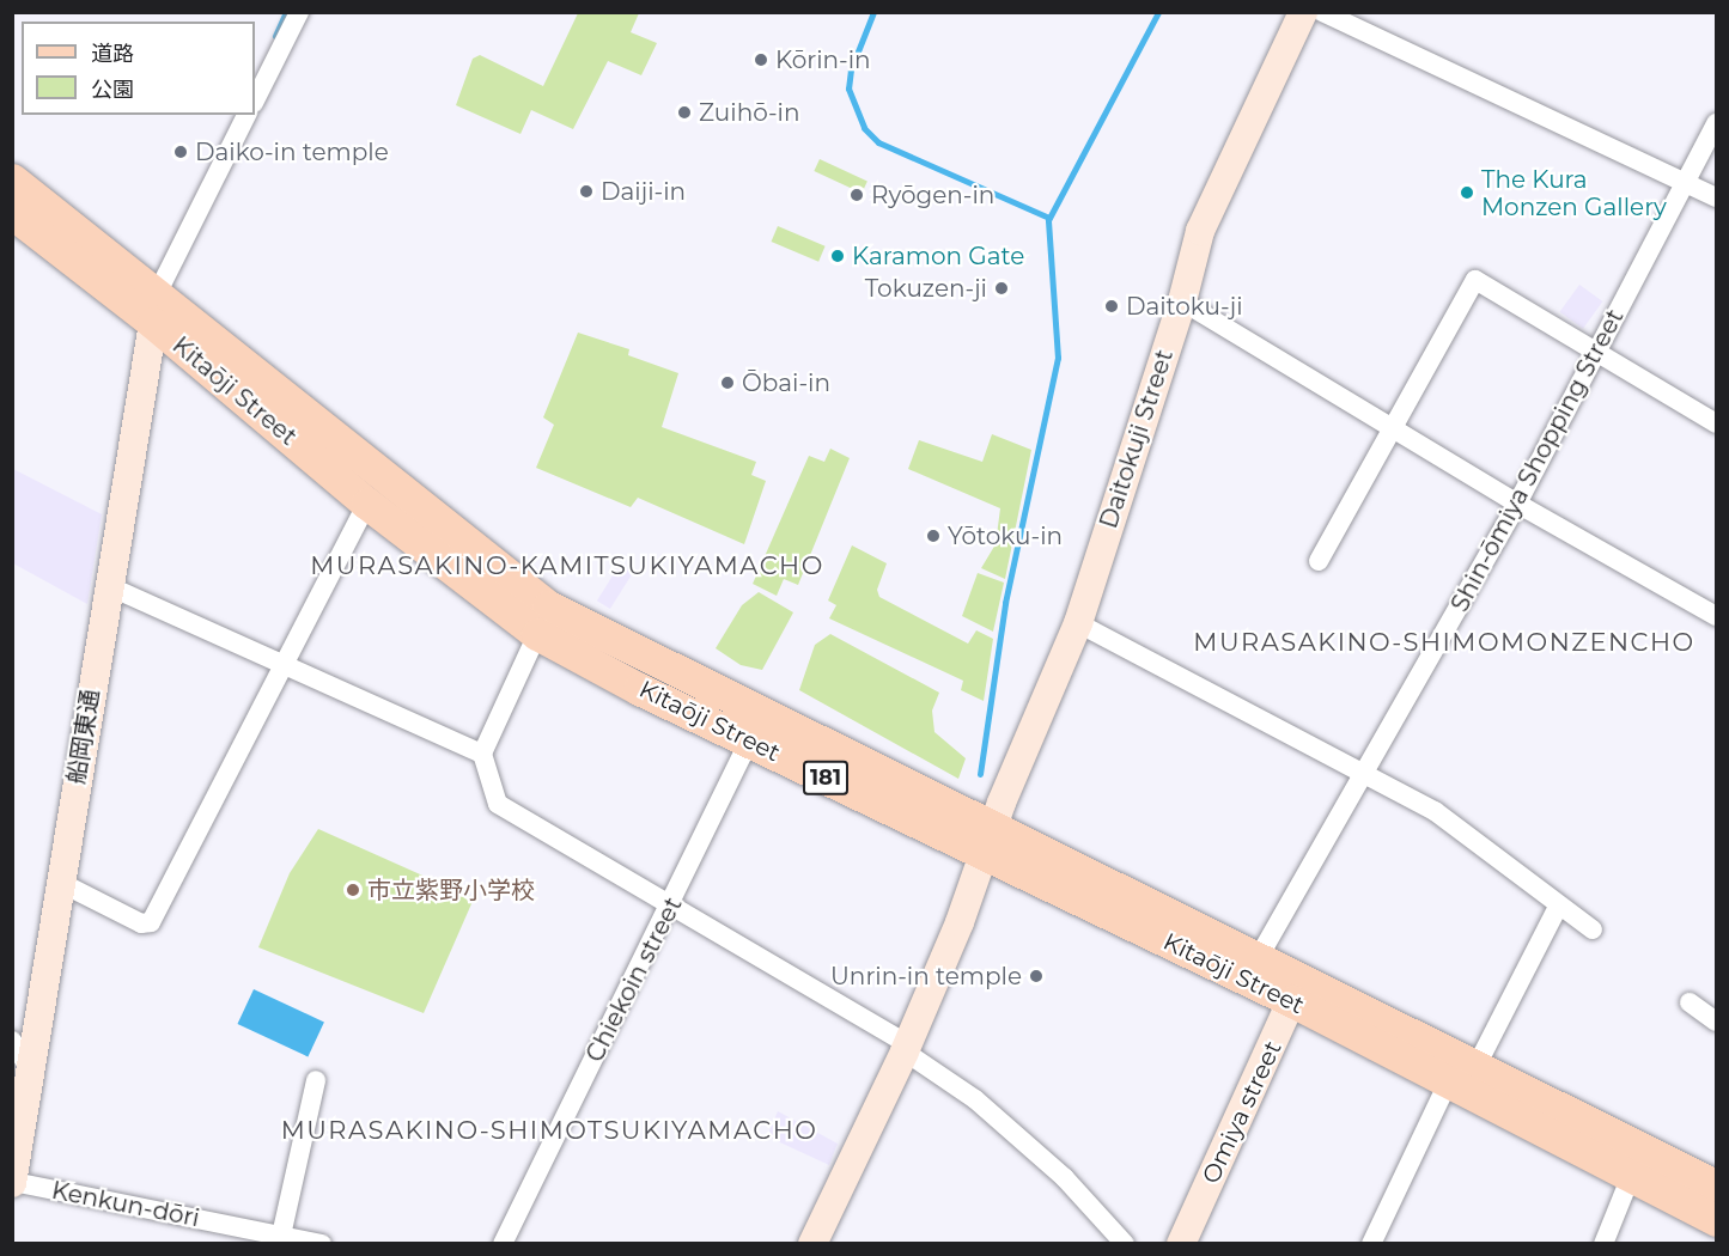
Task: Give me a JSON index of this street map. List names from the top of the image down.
{
  "streets": {
    "main road": ["Kitaōji Street", "181"],
    "street": [
      "Daitokuji Street",
      "Shin-ōmiya Shopping Street",
      "船岡東通",
      "Chiekoin street",
      "Omiya street",
      "Kenkun-dōri"
    ]
  },
  "crossings": [
    ["Kitaōji Street", "Daitokuji Street"],
    ["Kitaōji Street", "Shin-ōmiya Shopping Street"],
    ["Kitaōji Street", "船岡東通"],
    ["Kitaōji Street", "Chiekoin street"],
    ["Kitaōji Street", "Omiya street"],
    ["船岡東通", "Kenkun-dōri"]
  ],
  "districts": ["MURASAKINO-KAMITSUKIYAMACHO", "MURASAKINO-SHIMOMONZENCHO", "MURASAKINO-SHIMOTSUKIYAMACHO"],
  "places": [
    "Kōrin-in",
    "Zuihō-in",
    "Daiko-in temple",
    "Daiji-in",
    "The Kura Monzen Gallery",
    "Ryōgen-in",
    "Karamon Gate",
    "Tokuzen-ji",
    "Daitoku-ji",
    "Ōbai-in",
    "Yōtoku-in",
    "市立紫野小学校",
    "Unrin-in temple"
  ],
  "legend": ["道路", "公園"]
}
